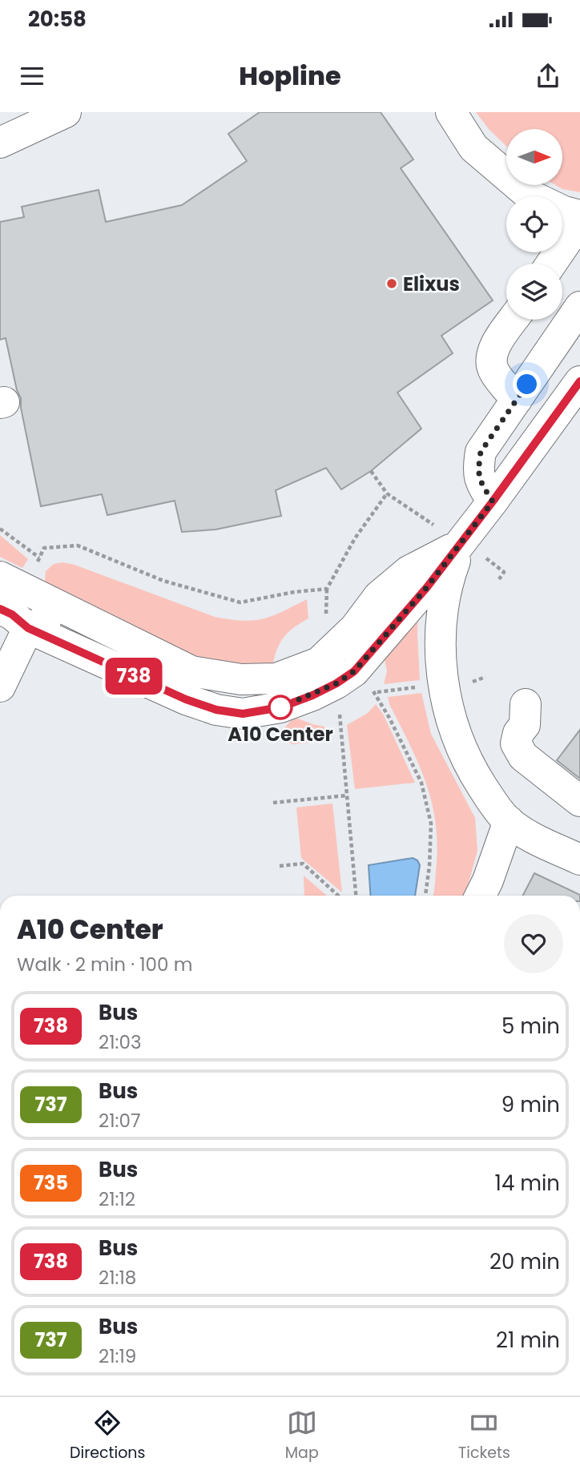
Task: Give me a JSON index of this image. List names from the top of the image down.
{
  "places": ["Elixus", "A10 Center"],
  "lines": ["bus line 738"],
  "north": "right",
  "page": {
    "status": "20:58",
    "header": "Hopline",
    "on_map": "738",
    "heading": ["A10 Center", "Walk · 2 min · 100 m"],
    "list": [
      {
        "mark": "738",
        "name": "Bus",
        "note": "21:03",
        "value": "5 min"
      },
      {
        "mark": "737",
        "name": "Bus",
        "note": "21:07",
        "value": "9 min"
      },
      {
        "mark": "735",
        "name": "Bus",
        "note": "21:12",
        "value": "14 min"
      },
      {
        "mark": "738",
        "name": "Bus",
        "note": "21:18",
        "value": "20 min"
      },
      {
        "mark": "737",
        "name": "Bus",
        "note": "21:19",
        "value": "21 min"
      }
    ],
    "tabs": ["Directions", "Map", "Tickets"]
  }
}
